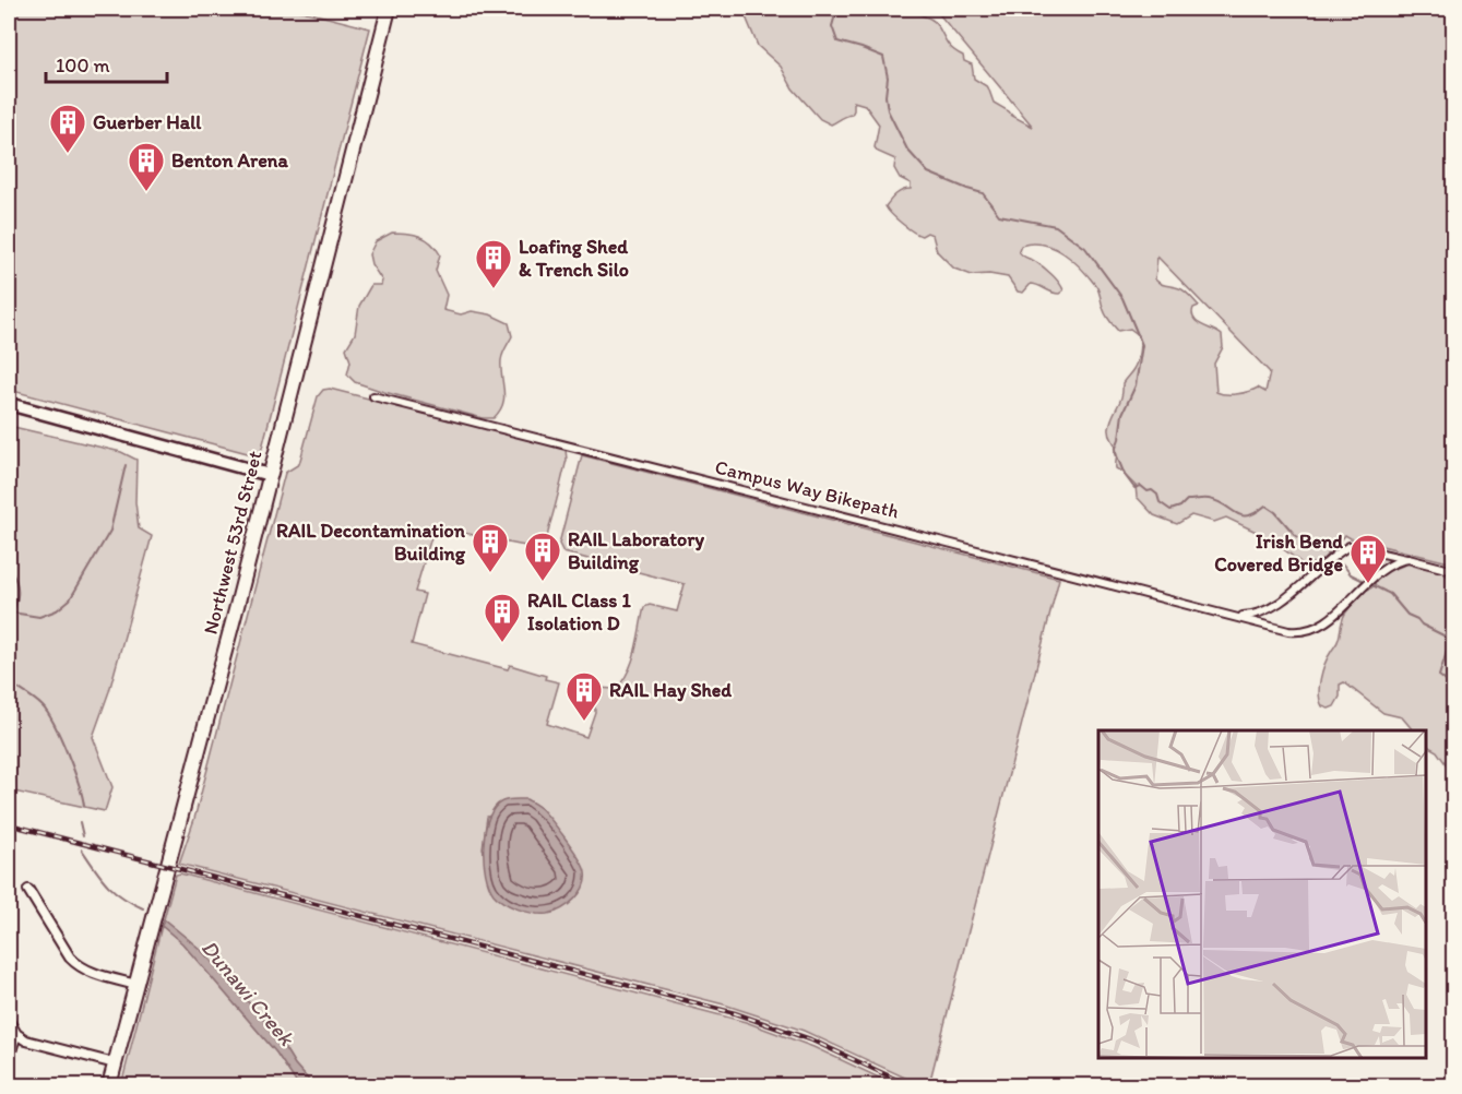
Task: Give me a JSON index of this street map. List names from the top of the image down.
{
  "streets": {
    "main road": ["Northwest 53rd Street"],
    "street": ["Campus Way Bikepath"]
  },
  "water": ["Dunawi Creek"],
  "places": {
    "building": [
      "Guerber Hall",
      "Benton Arena",
      "Loafing Shed & Trench Silo",
      "RAIL Decontamination Building",
      "RAIL Laboratory Building",
      "Irish Bend Covered Bridge",
      "RAIL Class 1 Isolation D",
      "RAIL Hay Shed"
    ]
  },
  "scale_bar": "100 m"
}
